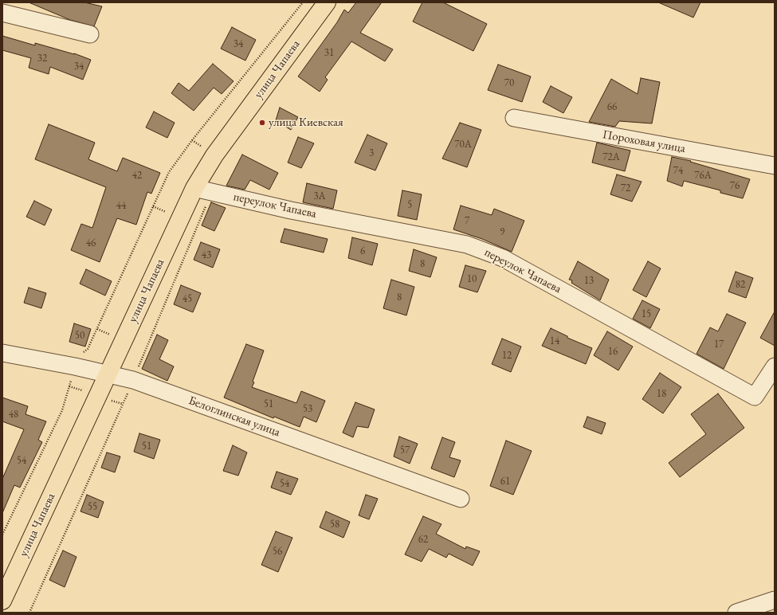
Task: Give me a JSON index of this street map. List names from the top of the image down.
{
  "streets": {
    "main road": ["улица Чапаева"],
    "street": ["Пороховая улица", "переулок Чапаева", "Белоглинская улица"]
  },
  "crossings": [
    ["улица Чапаева", "переулок Чапаева"],
    ["улица Чапаева", "Белоглинская улица"]
  ],
  "places": ["улица Киевская"],
  "house_numbers": [
    "34",
    "31",
    "32",
    "34",
    "70",
    "66",
    "70А",
    "3",
    "72А",
    "74",
    "42",
    "76А",
    "76",
    "72",
    "3А",
    "5",
    "44",
    "7",
    "9",
    "46",
    "6",
    "43",
    "8",
    "10",
    "13",
    "82",
    "8",
    "45",
    "15",
    "50",
    "14",
    "17",
    "16",
    "12",
    "18",
    "51",
    "53",
    "48",
    "51",
    "57",
    "54",
    "61",
    "54",
    "55",
    "58",
    "62",
    "56"
  ]
}
